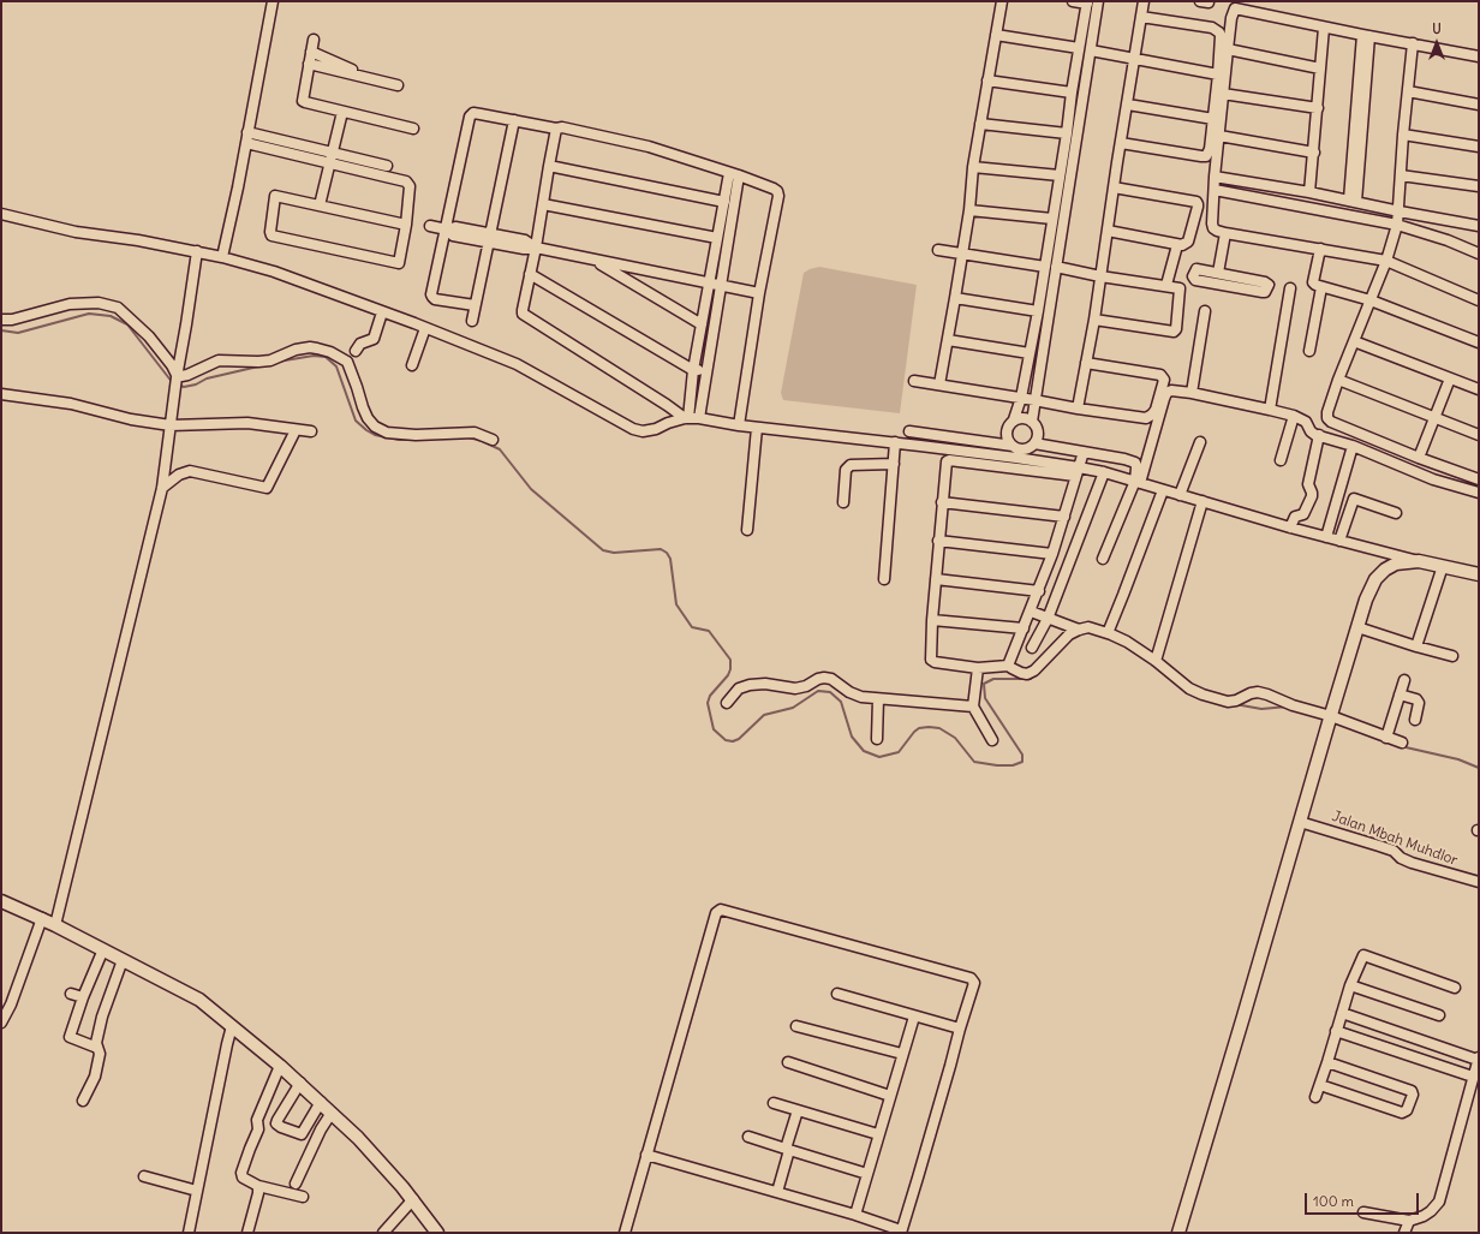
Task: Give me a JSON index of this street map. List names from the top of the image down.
{
  "streets": {
    "street": ["Jalan Mbah Muhdlor"]
  },
  "scale_bar": "100 m",
  "north": "top"
}
